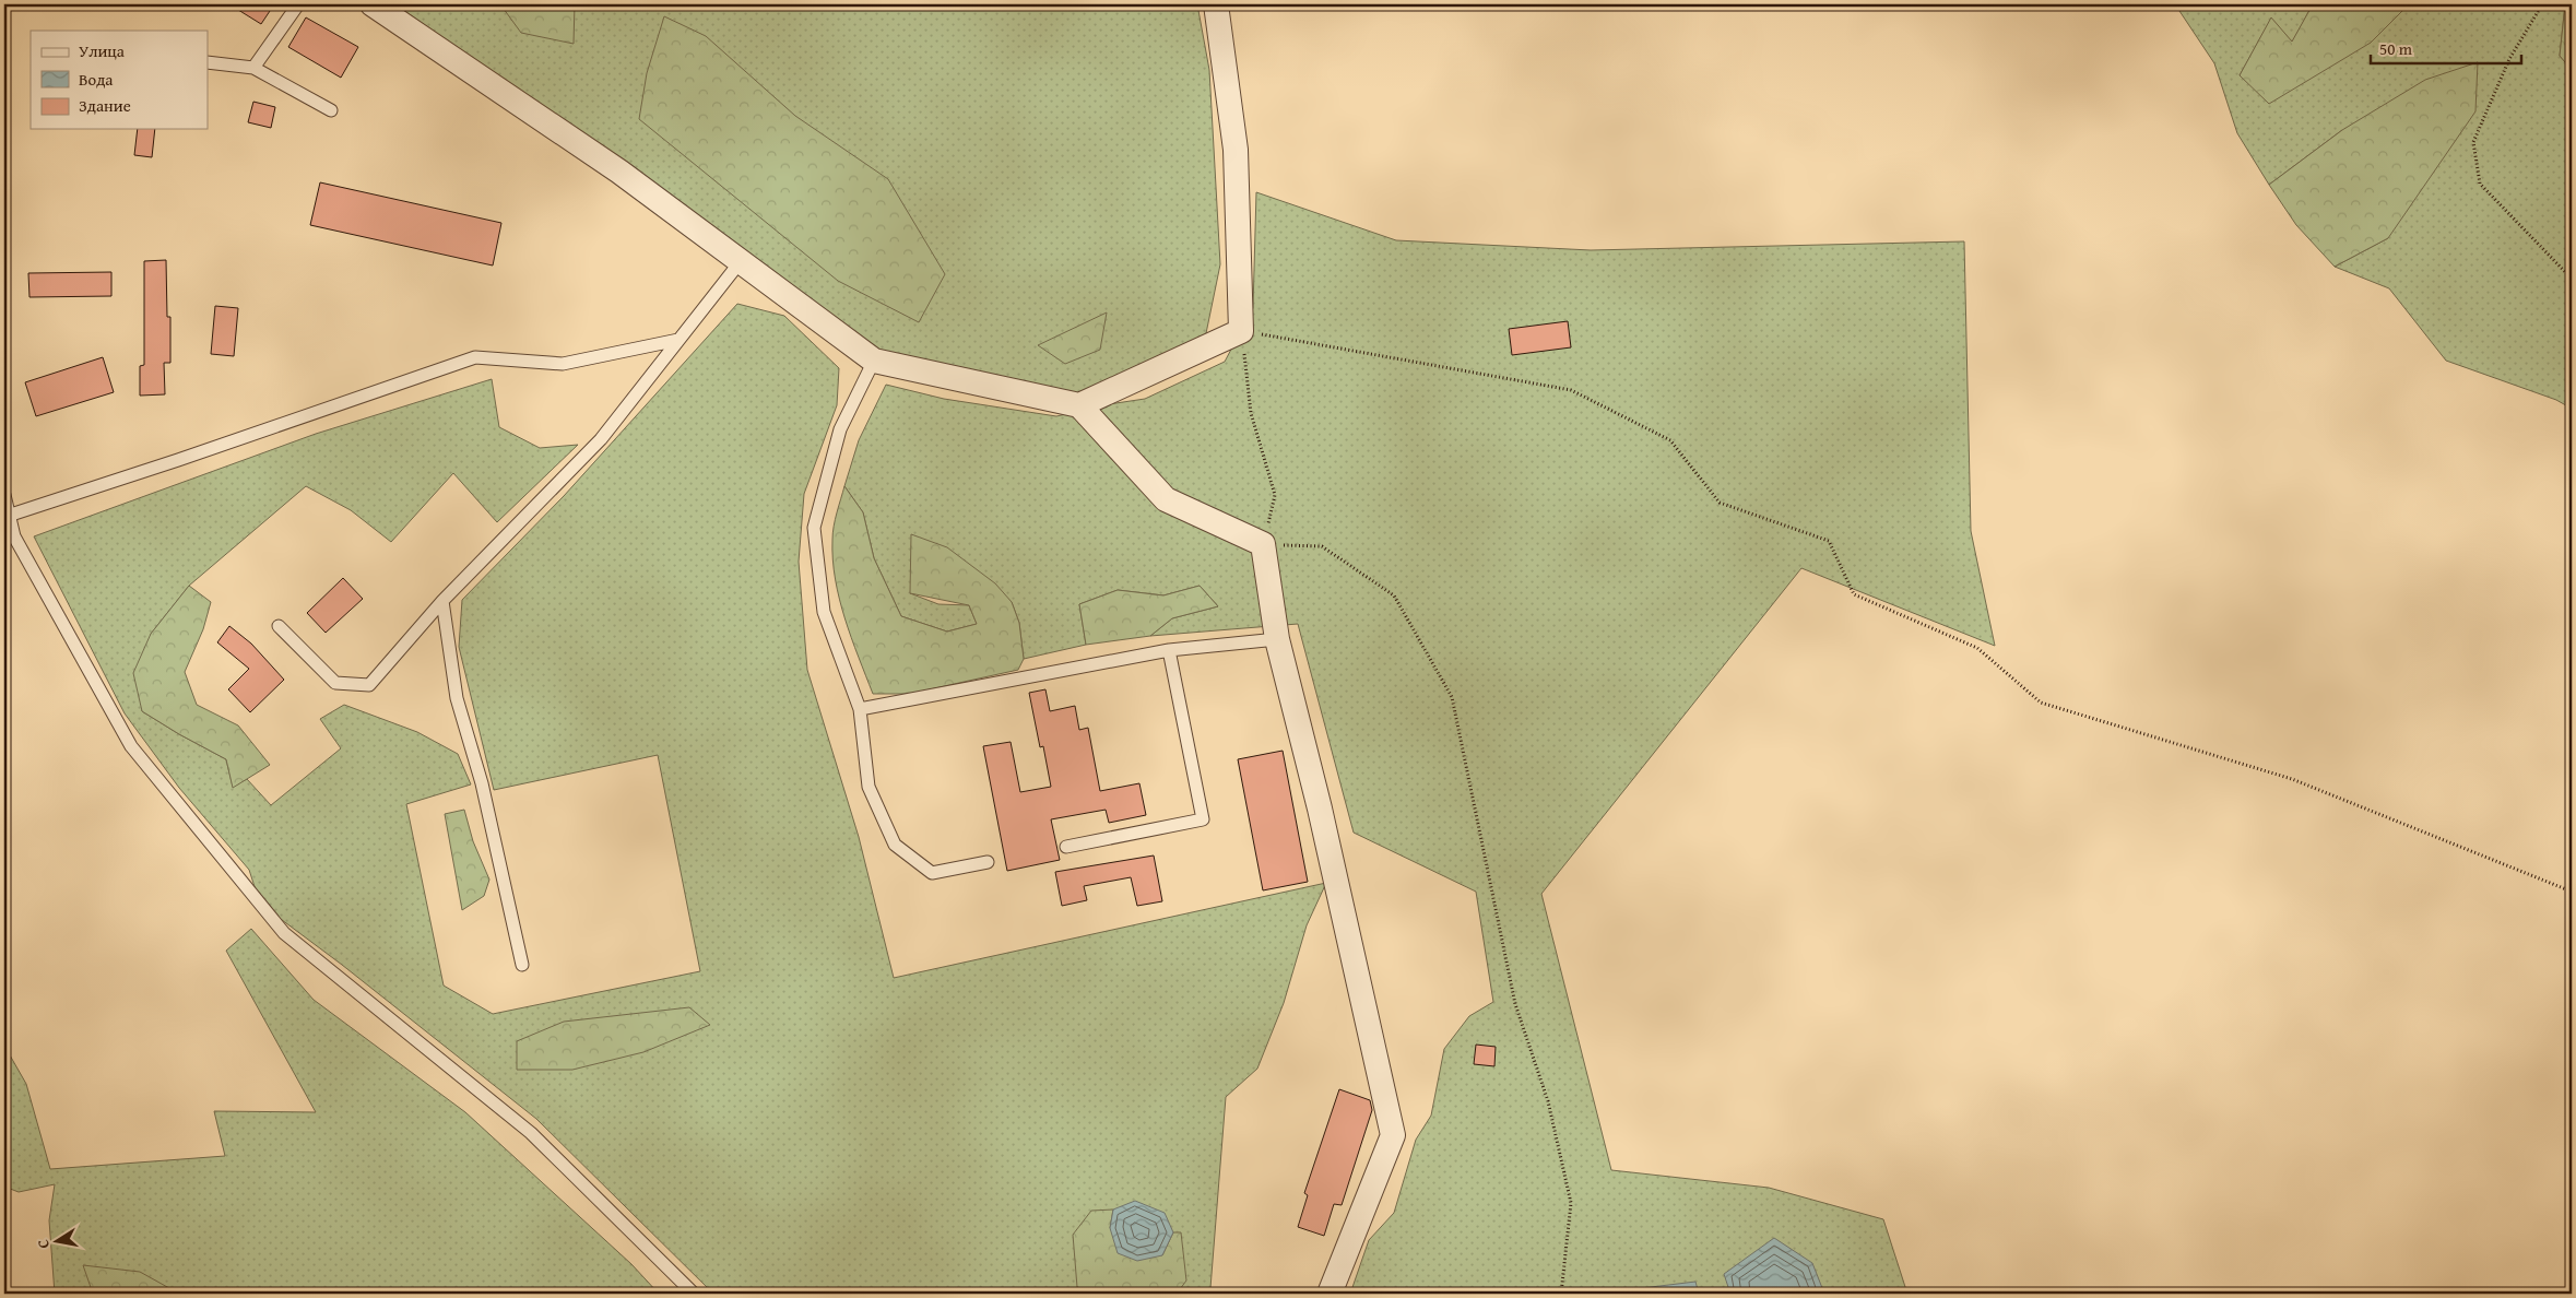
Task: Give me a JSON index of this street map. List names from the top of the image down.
{
  "legend": ["Улица", "Вода", "Здание"],
  "scale_bar": "50 m",
  "north": "left"
}
